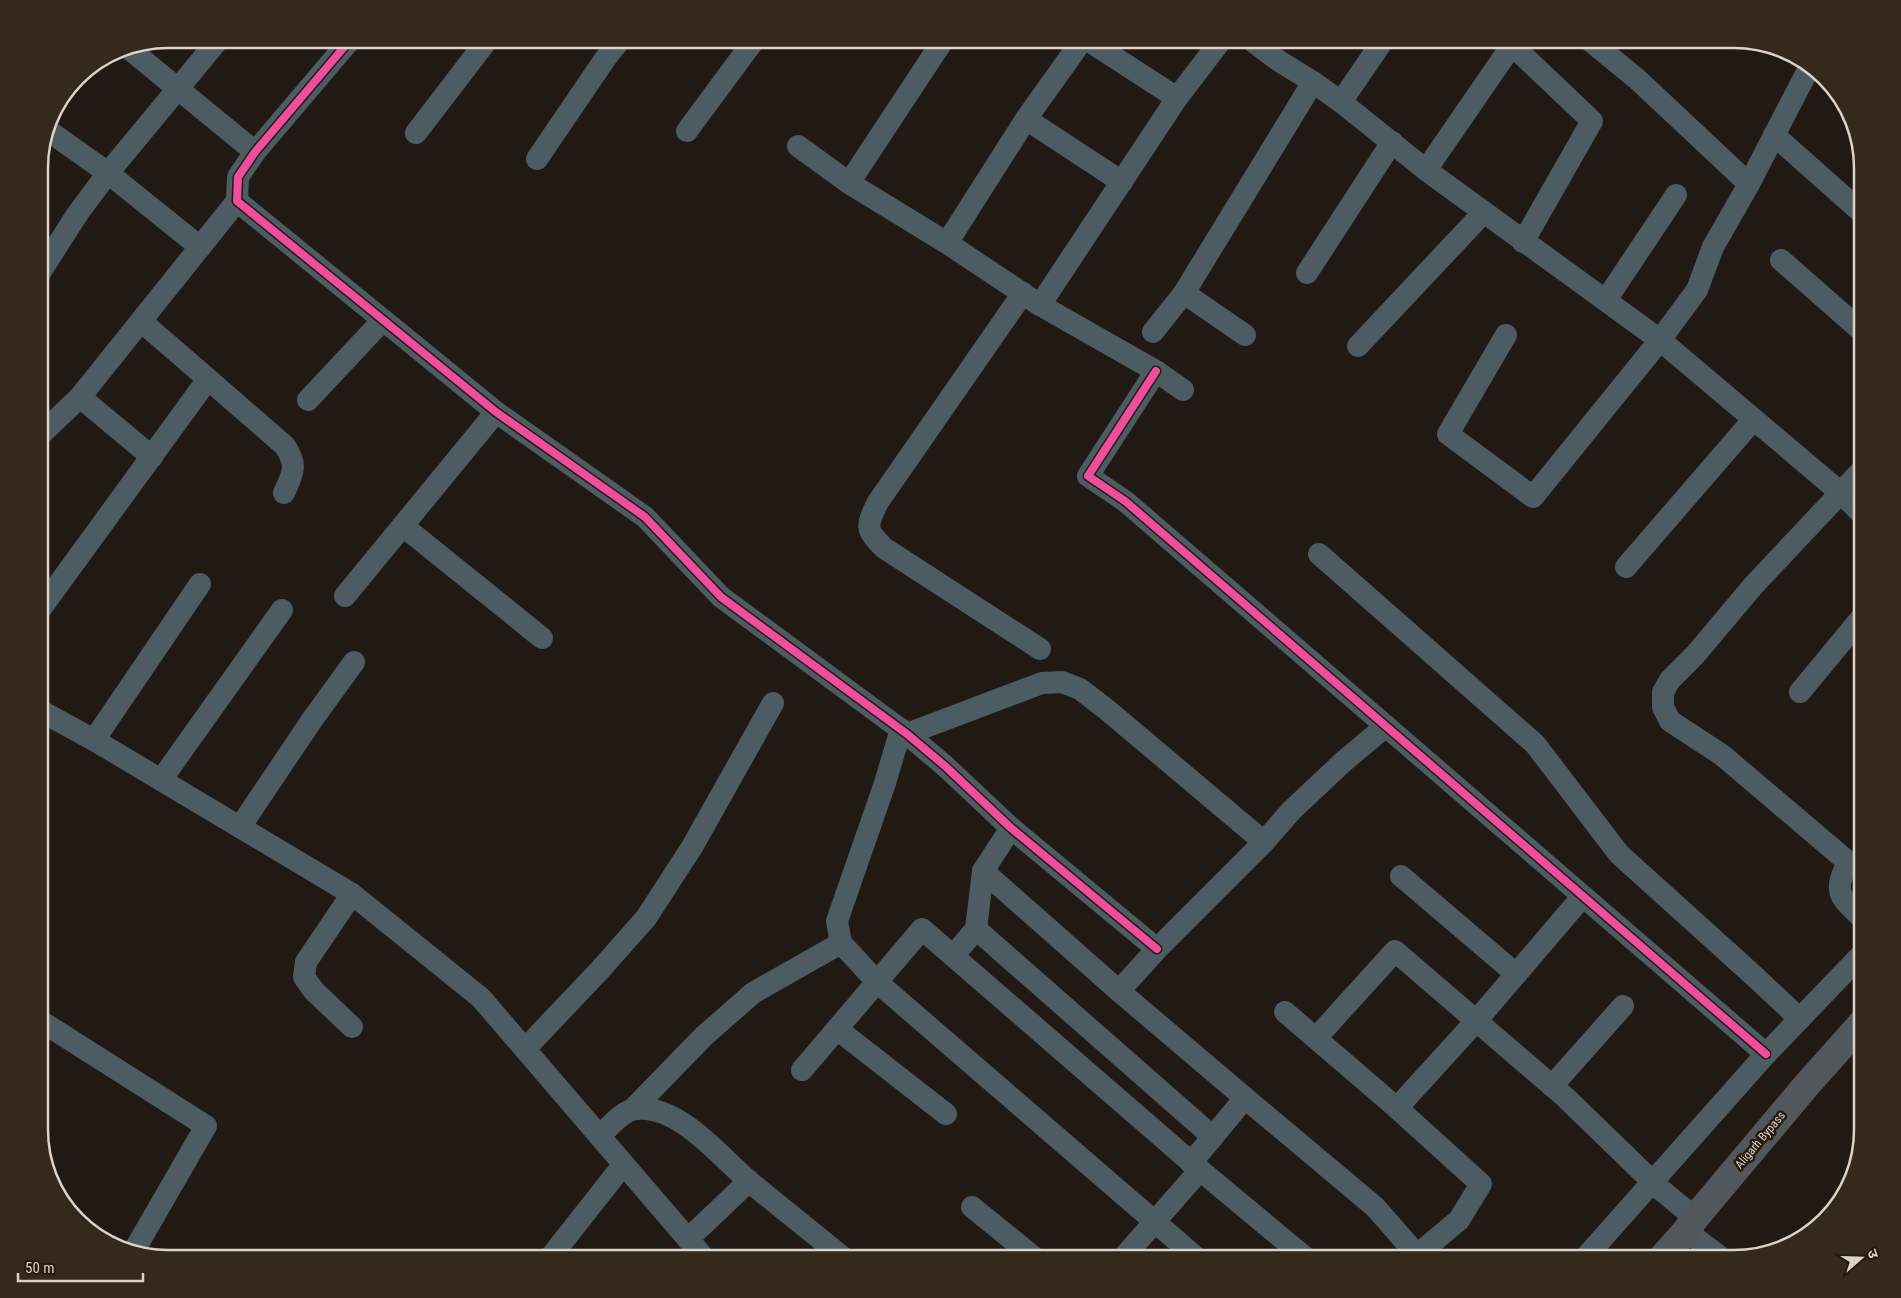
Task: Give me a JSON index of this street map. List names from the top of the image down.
{
  "streets": {
    "highway": ["Aligarh Bypass"]
  },
  "scale_bar": "50 m",
  "north": "right"
}
